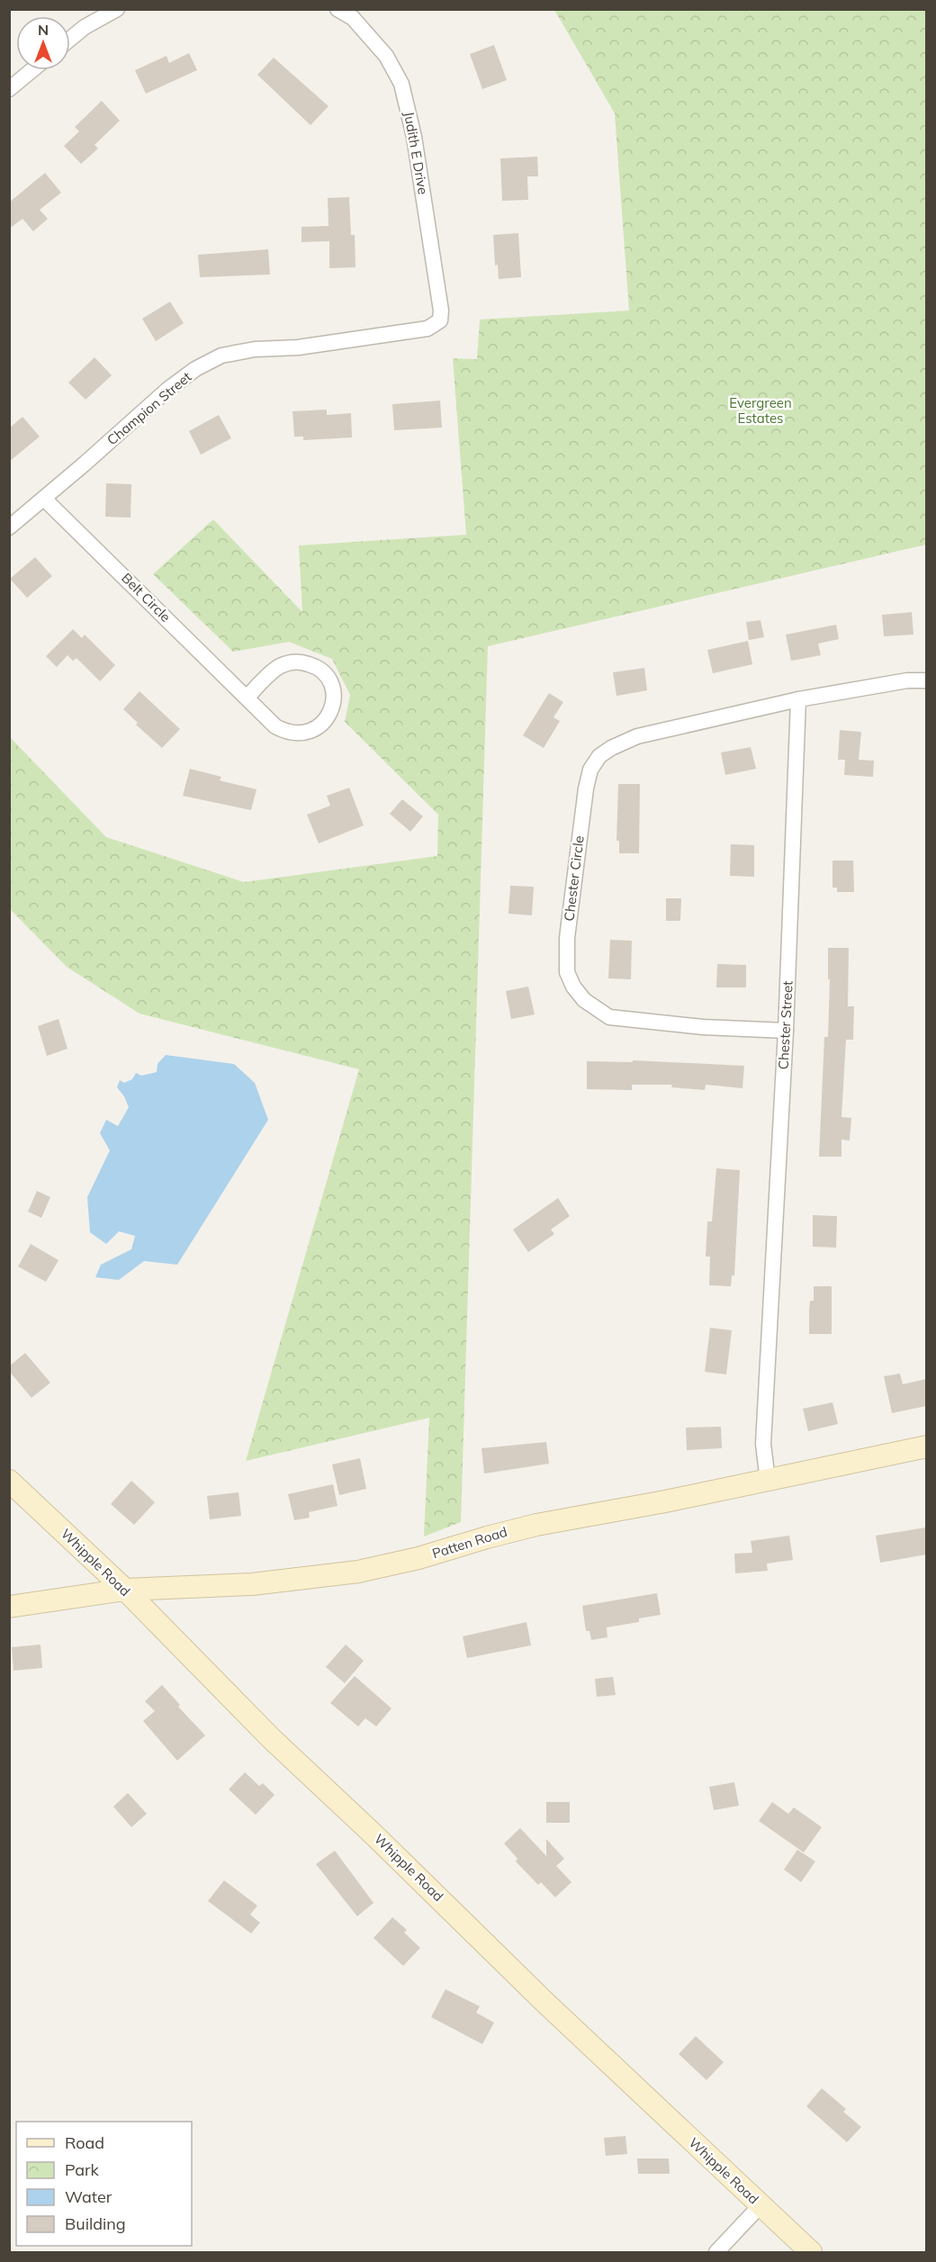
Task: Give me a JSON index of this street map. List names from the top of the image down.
{
  "streets": {
    "street": [
      "Judith E Drive",
      "Champion Street",
      "Belt Circle",
      "Chester Circle",
      "Chester Street",
      "Patten Road",
      "Whipple Road"
    ]
  },
  "crossings": [
    ["Judith E Drive", "Champion Street"],
    ["Champion Street", "Belt Circle"],
    ["Chester Circle", "Chester Street"],
    ["Chester Street", "Patten Road"],
    ["Patten Road", "Whipple Road"]
  ],
  "parks": ["Evergreen Estates"],
  "legend": [
    "Road",
    "Park",
    "Water",
    "Building"
  ],
  "north": "top"
}
